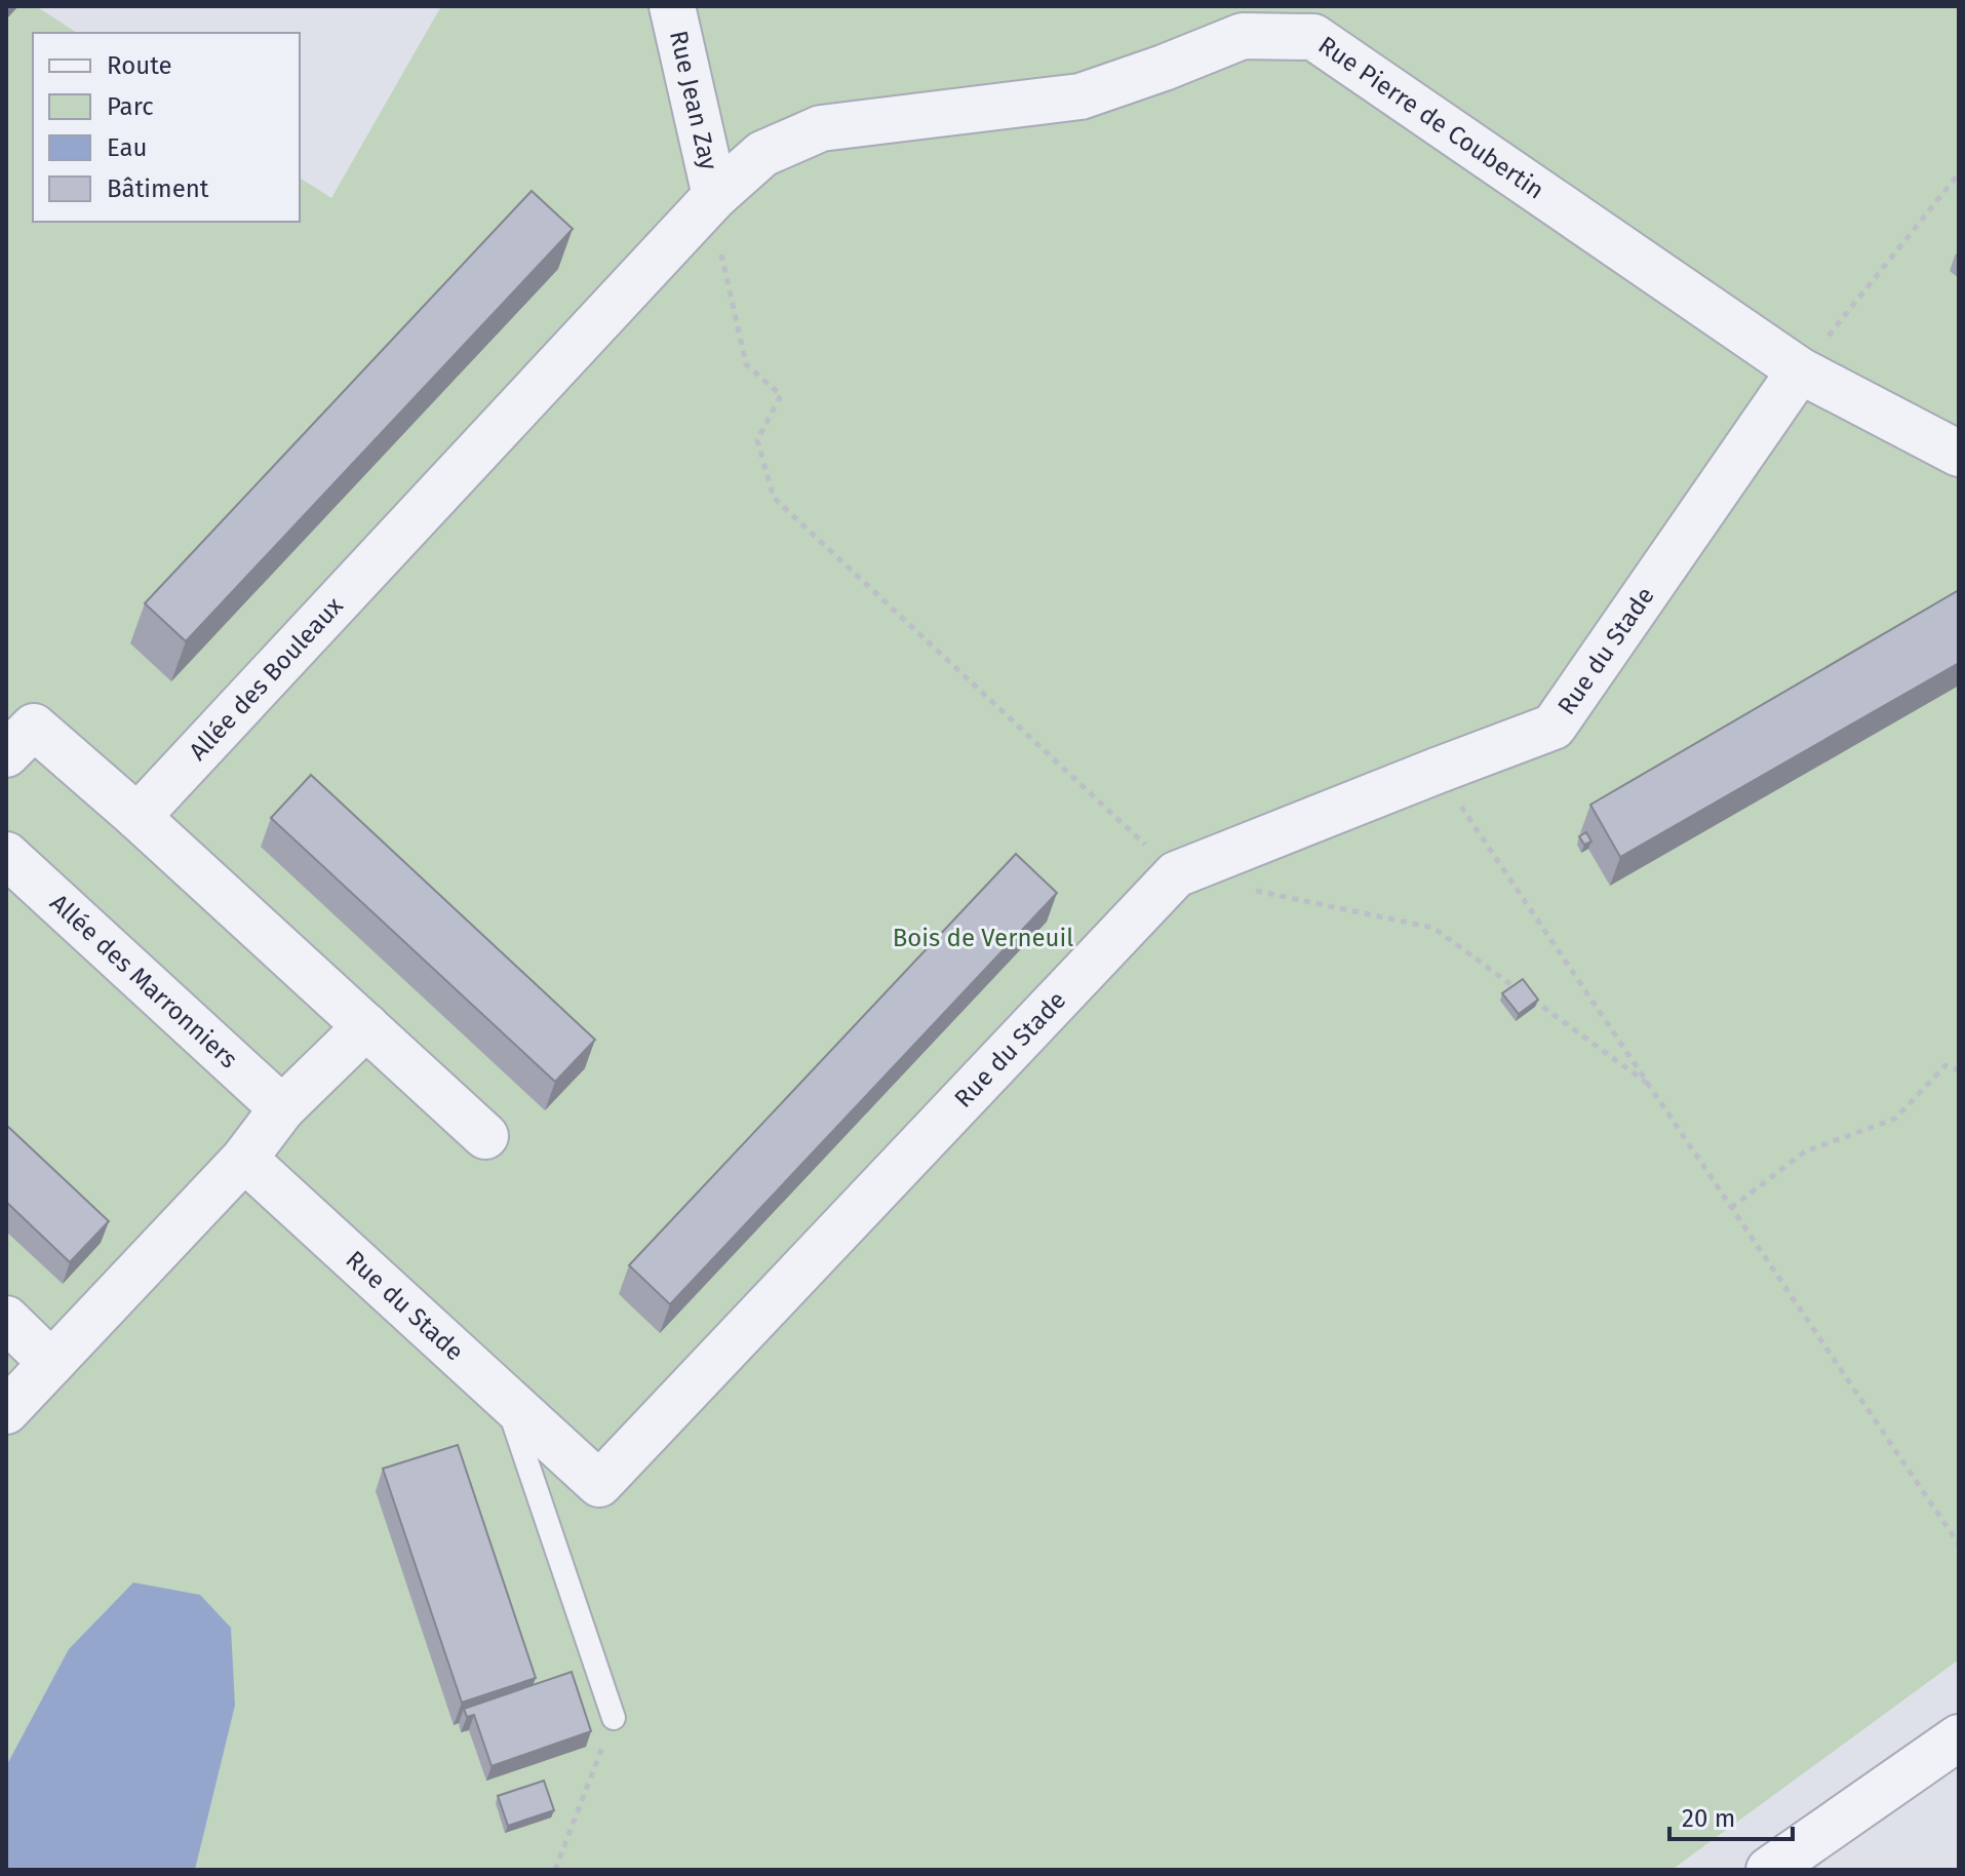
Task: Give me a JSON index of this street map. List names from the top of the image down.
{
  "streets": {
    "street": [
      "Rue Jean Zay",
      "Rue Pierre de Coubertin",
      "Rue du Stade",
      "Allée des Bouleaux",
      "Allée des Marronniers"
    ]
  },
  "crossings": [
    ["Rue Jean Zay", "Rue Pierre de Coubertin"],
    ["Rue Jean Zay", "Allée des Bouleaux"],
    ["Rue Pierre de Coubertin", "Rue du Stade"],
    ["Rue Pierre de Coubertin", "Allée des Bouleaux"]
  ],
  "parks": ["Bois de Verneuil"],
  "legend": [
    "Route",
    "Parc",
    "Eau",
    "Bâtiment"
  ],
  "scale_bar": "20 m"
}
